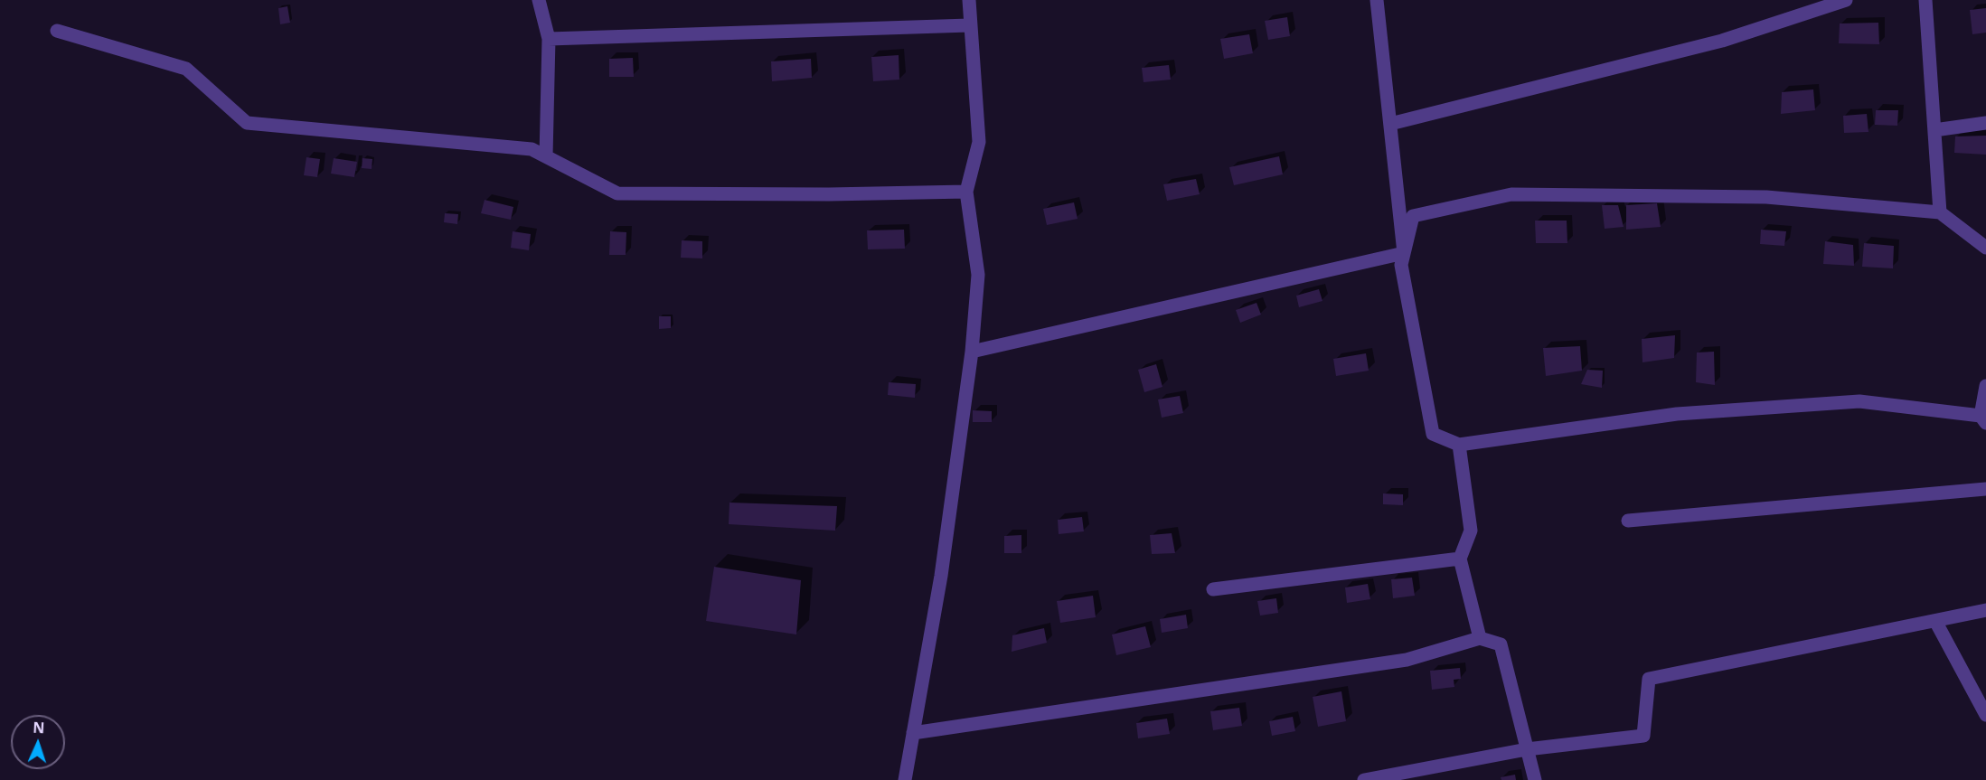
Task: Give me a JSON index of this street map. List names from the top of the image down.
{
  "north": "top"
}
